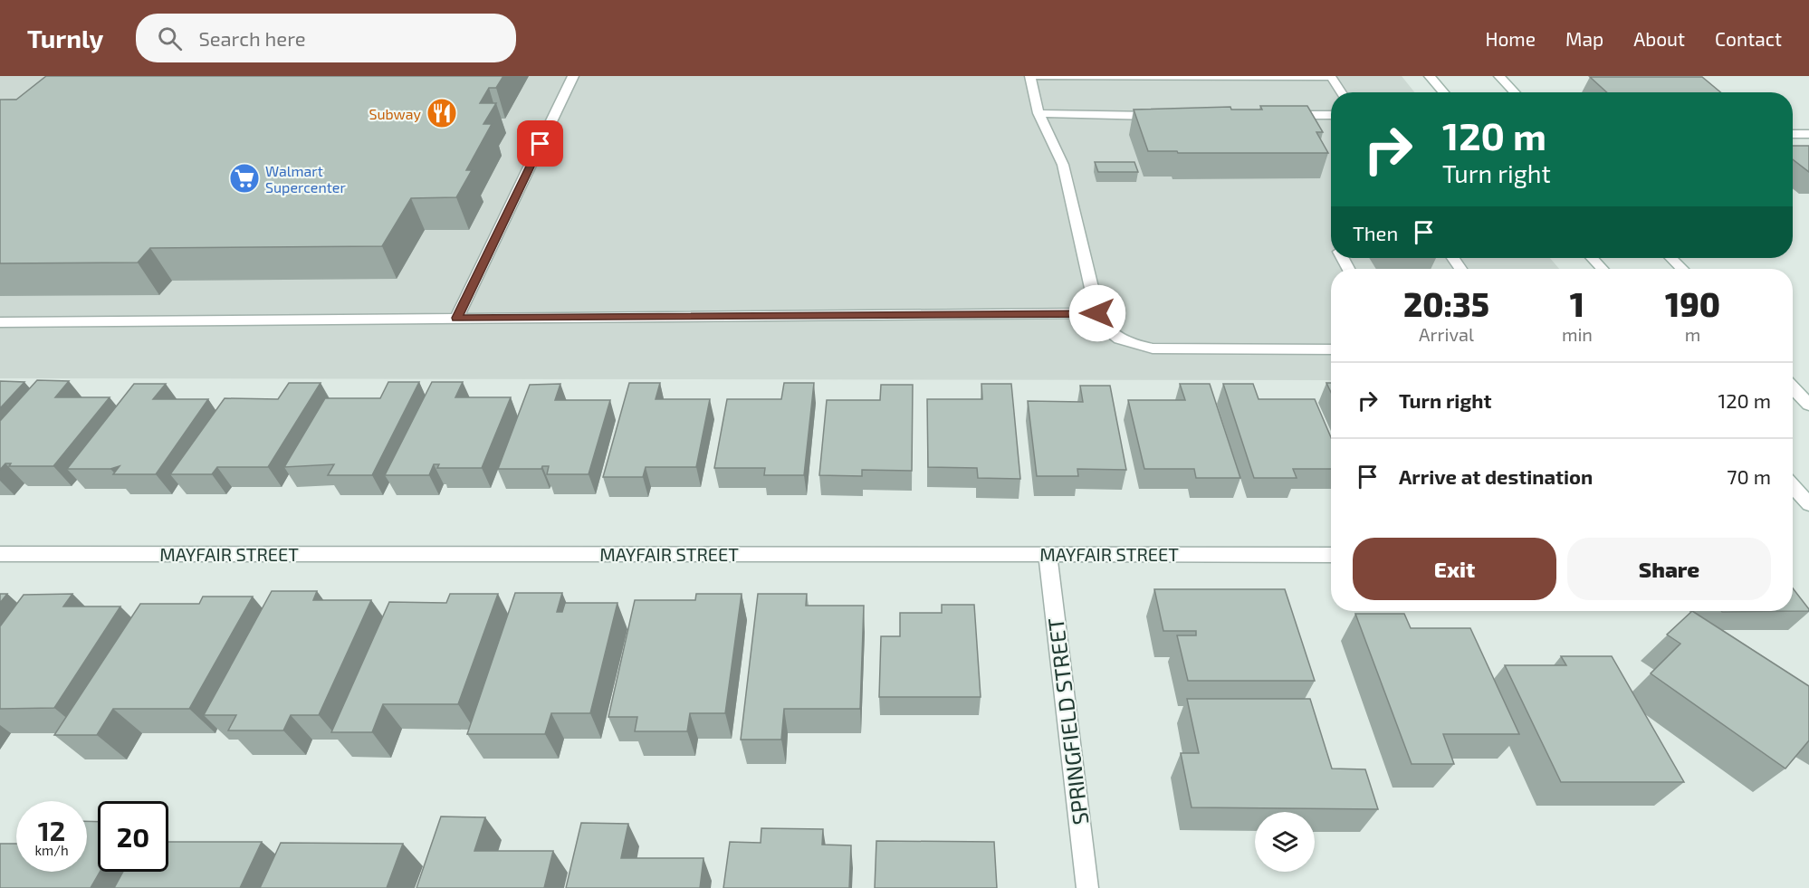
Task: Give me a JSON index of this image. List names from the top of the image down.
{
  "streets": {
    "street": ["MAYFAIR STREET", "SPRINGFIELD STREET"]
  },
  "crossings": [
    ["MAYFAIR STREET", "SPRINGFIELD STREET"]
  ],
  "places": {
    "restaurant": ["Subway"],
    "supermarket": ["Walmart Supercenter"]
  },
  "page": {
    "header": "Turnly",
    "search": "Search here",
    "nav": [
      "Home",
      "Map",
      "About",
      "Contact"
    ],
    "turn": ["120 m", "Turn right"],
    "then": "Then",
    "eta": [
      "20:35",
      "Arrival",
      "1",
      "min",
      "190",
      "m"
    ],
    "list": [
      {
        "name": "Turn right",
        "value": "120 m"
      },
      {
        "name": "Arrive at destination",
        "value": "70 m"
      }
    ],
    "buttons": ["Exit", "Share"],
    "speed": "12 km/h",
    "limit": "20"
  }
}
